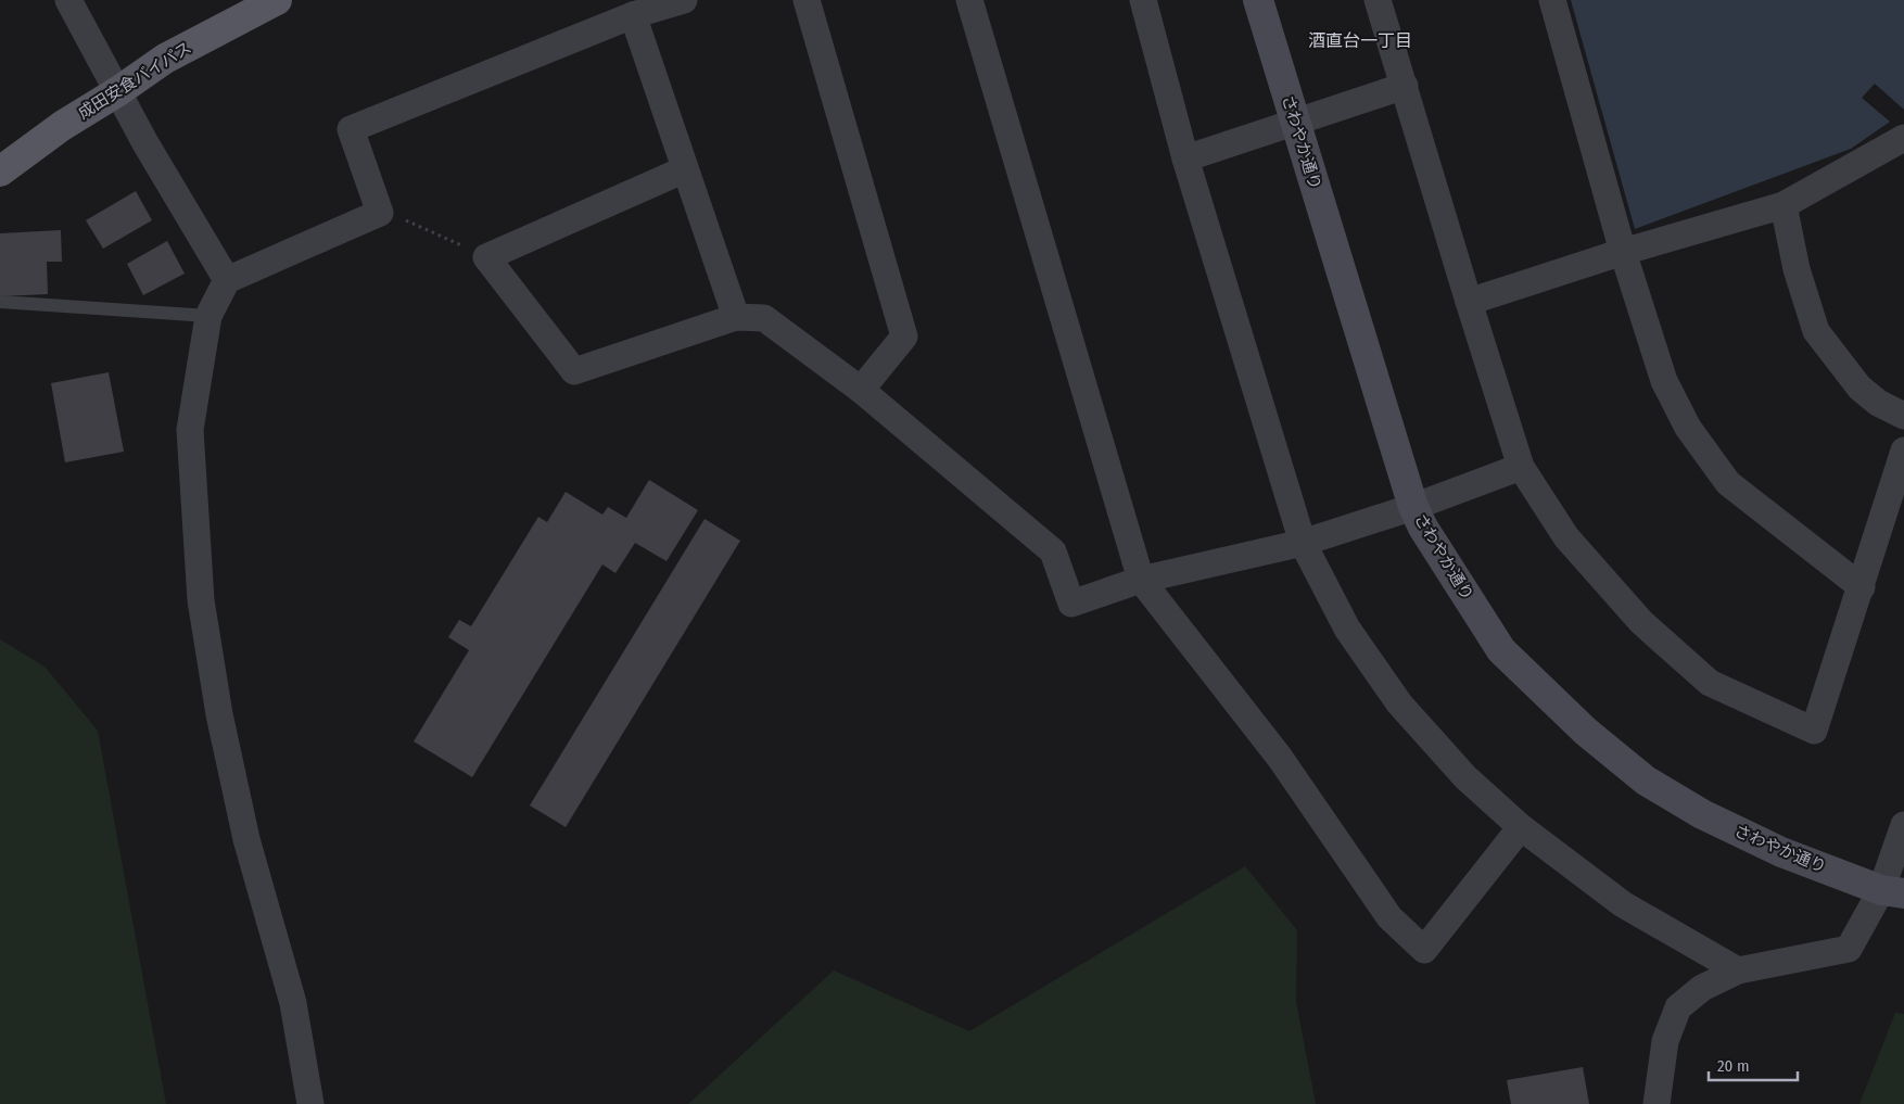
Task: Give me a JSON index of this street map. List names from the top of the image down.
{
  "streets": {
    "main road": ["成田安食バイパス"],
    "street": ["さわやか通り"]
  },
  "districts": ["酒直台一丁目"],
  "scale_bar": "20 m"
}
